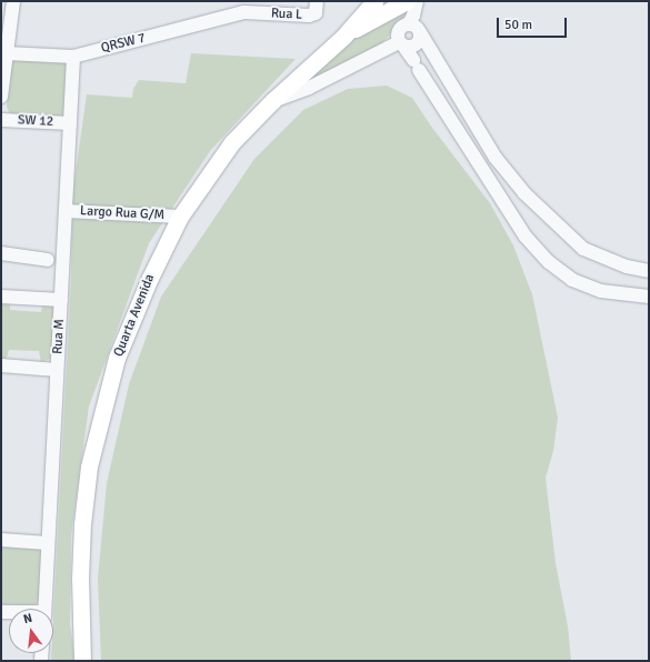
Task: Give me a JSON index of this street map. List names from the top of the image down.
{
  "streets": {
    "main road": ["Quarta Avenida"],
    "street": [
      "Rua L",
      "QRSW 7",
      "SW 12",
      "Largo Rua G/M",
      "Rua M"
    ]
  },
  "crossings": [
    ["Rua L", "QRSW 7"],
    ["QRSW 7", "Rua M"],
    ["SW 12", "Rua M"],
    ["Largo Rua G/M", "Quarta Avenida"],
    ["Largo Rua G/M", "Rua M"]
  ],
  "scale_bar": "50 m",
  "north": "top"
}
